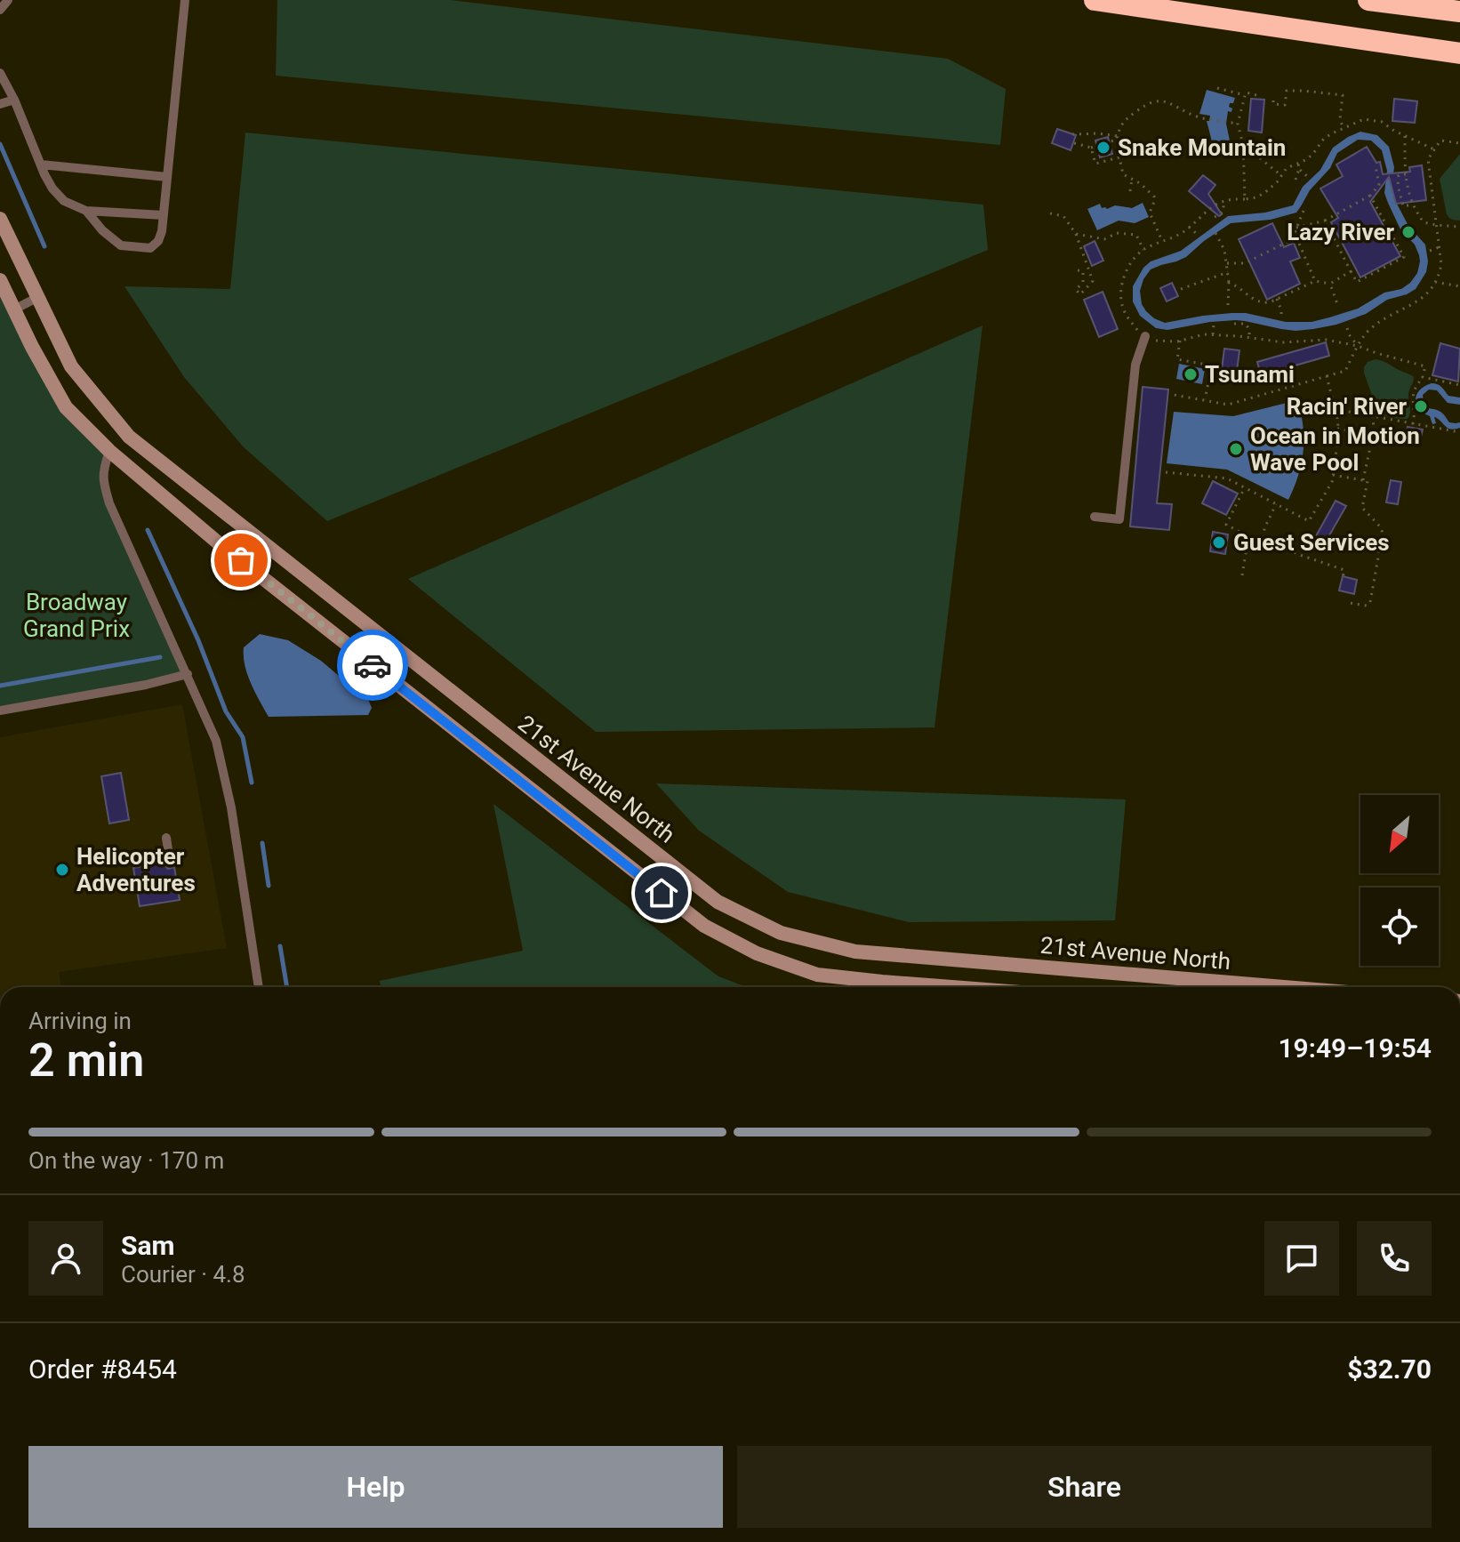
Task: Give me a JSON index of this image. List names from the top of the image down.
{
  "streets": {
    "street": ["21st Avenue North"]
  },
  "parks": ["Broadway Grand Prix"],
  "places": [
    "Snake Mountain",
    "Lazy River",
    "Tsunami",
    "Racin' River",
    "Ocean in Motion Wave Pool",
    "Guest Services",
    "Helicopter Adventures"
  ],
  "north": "bottom left",
  "page": {
    "heading": ["2 min", "Arriving in", "19:49–19:54"],
    "panel": [
      "Sam",
      "Courier · 4.8",
      "Order #8454",
      "$32.70"
    ],
    "bar": "On the way · 170 m",
    "buttons": ["Help", "Share"]
  }
}
